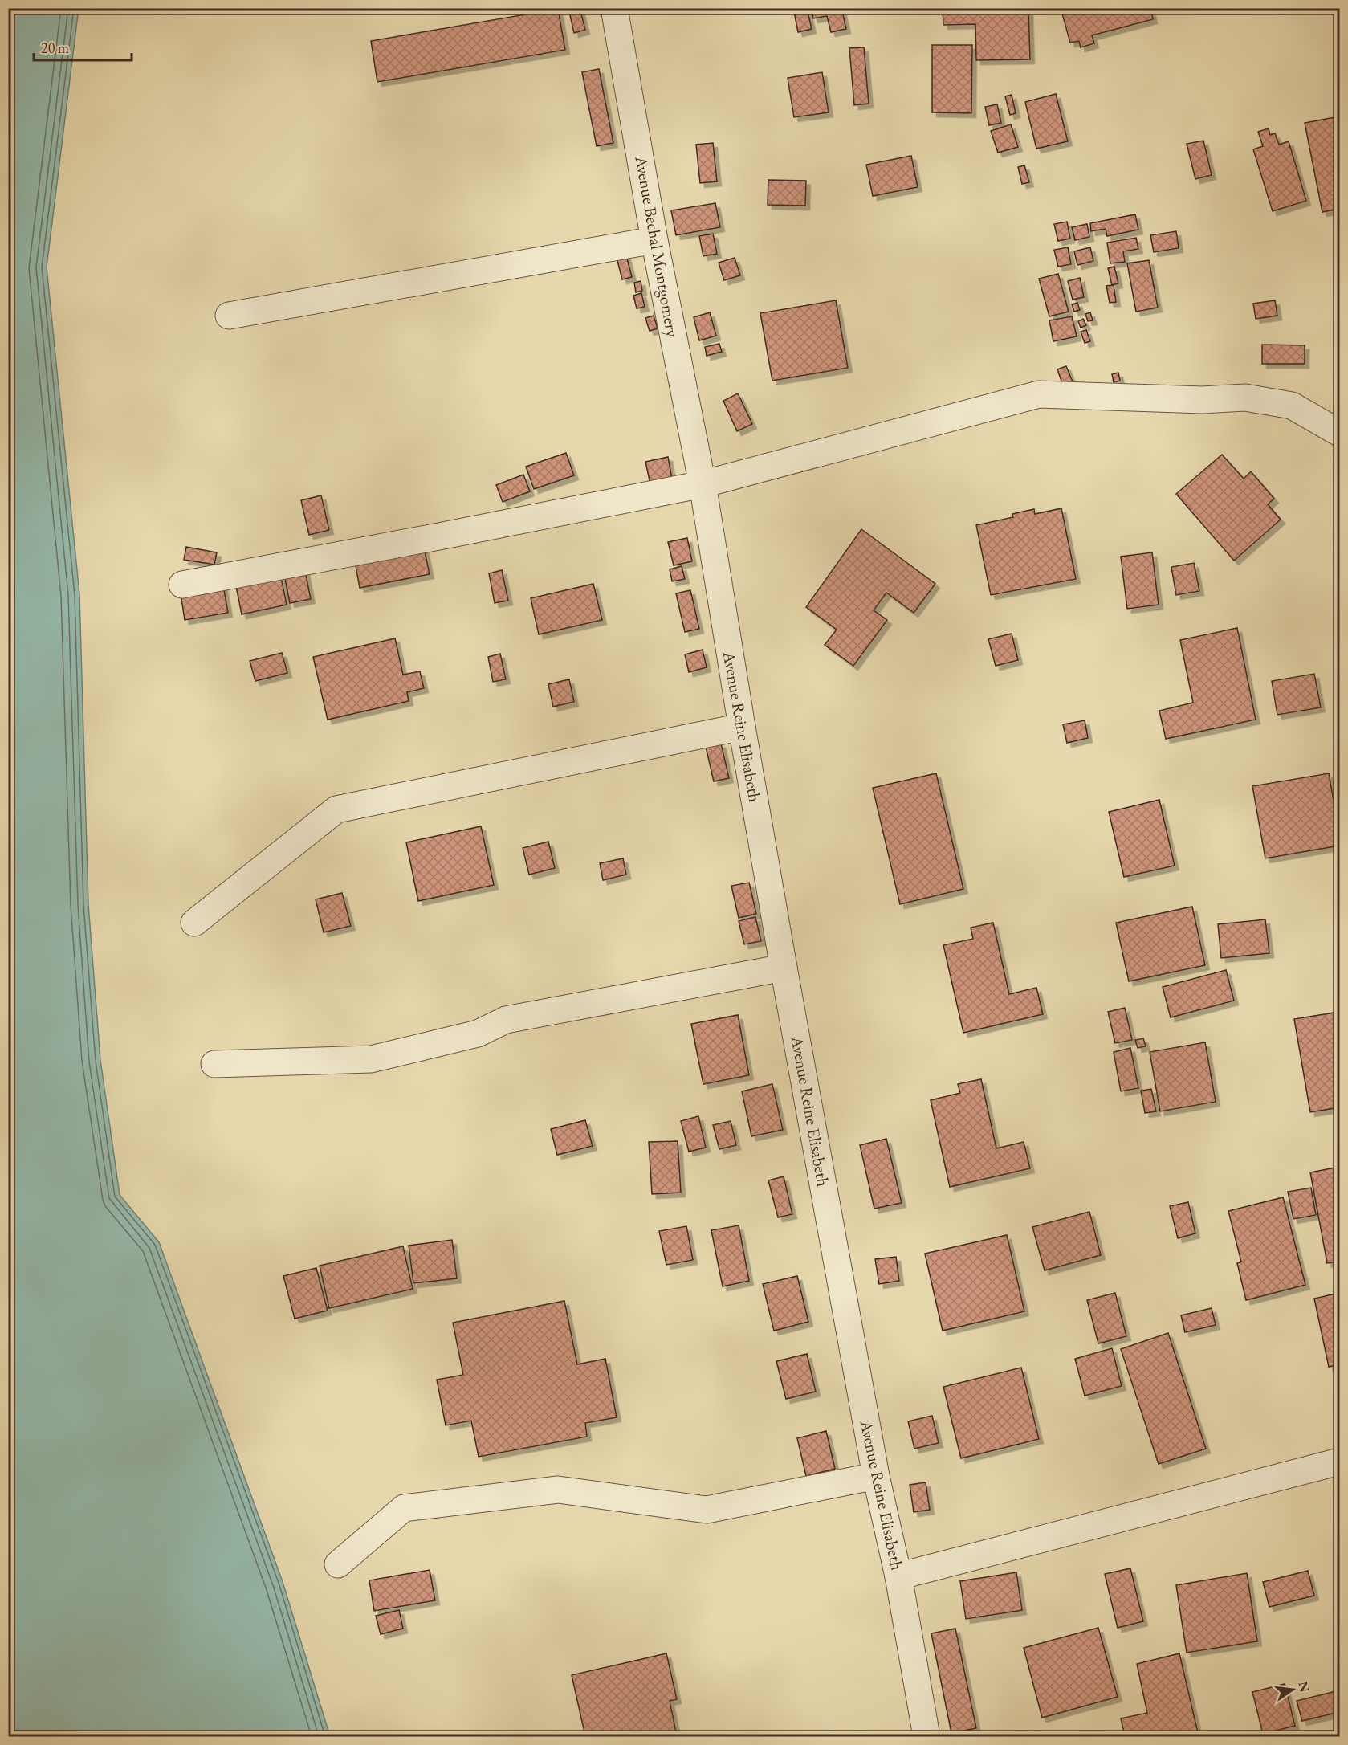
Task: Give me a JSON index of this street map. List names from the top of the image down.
{
  "streets": {
    "street": ["Avenue Bechal Montgomery", "Avenue Reine Elisabeth"]
  },
  "crossings": [
    ["Avenue Bechal Montgomery", "Avenue Reine Elisabeth"]
  ],
  "scale_bar": "20 m",
  "north": "right"
}
